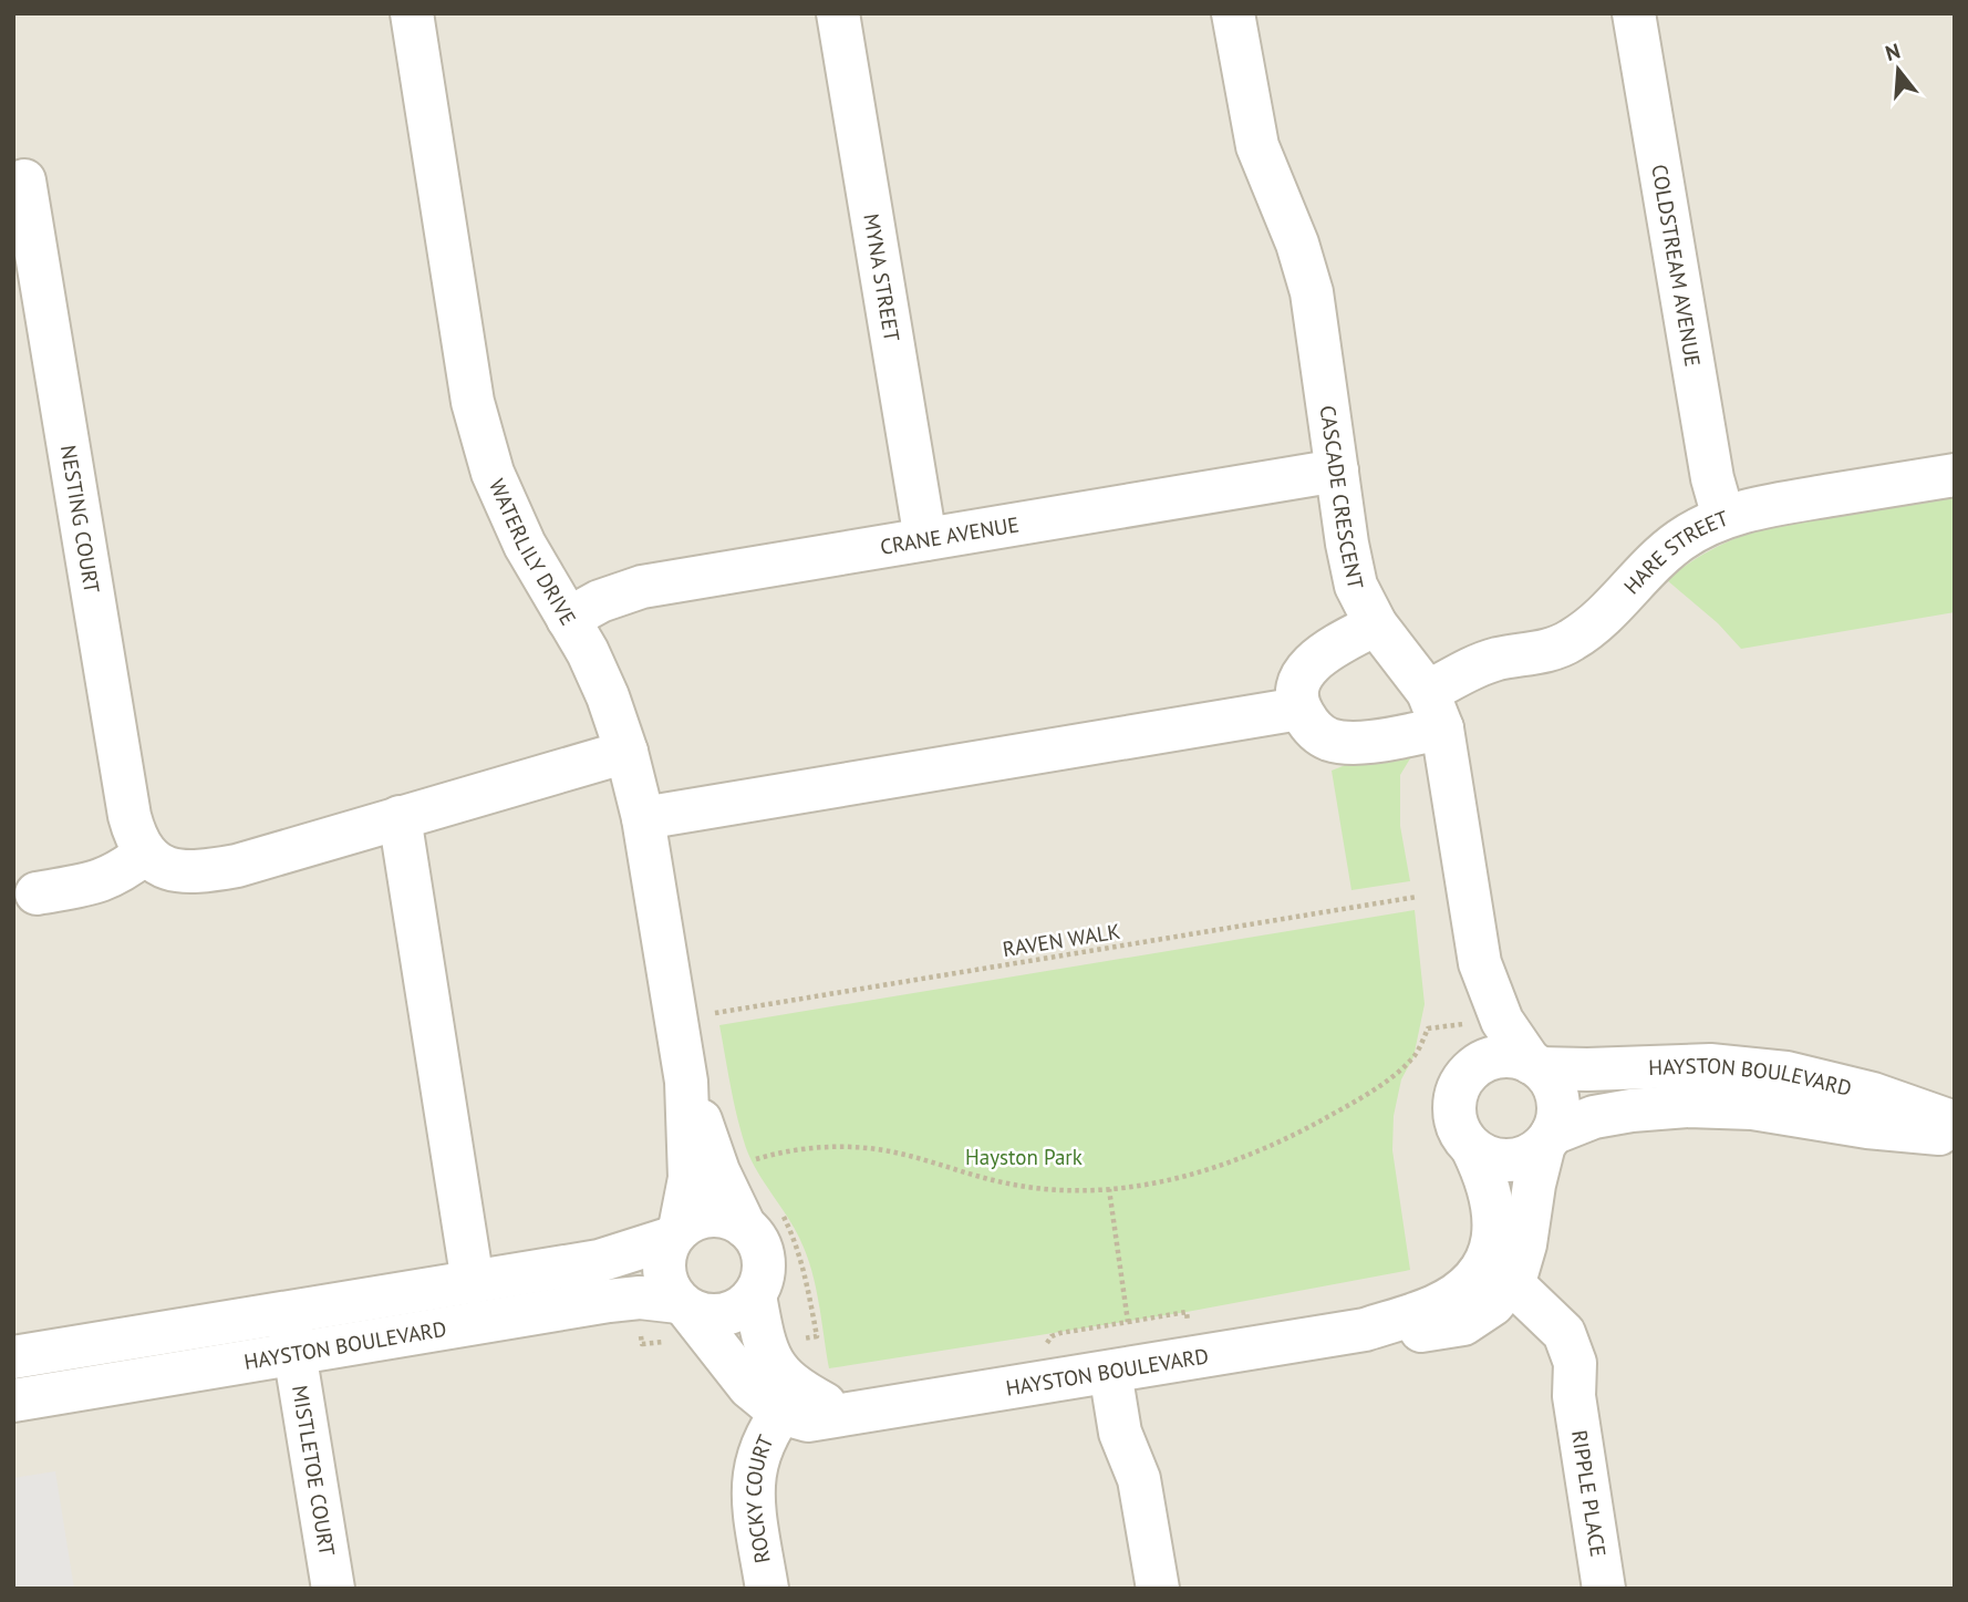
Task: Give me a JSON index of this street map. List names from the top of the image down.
{
  "streets": {
    "street": [
      "COLDSTREAM AVENUE",
      "MYNA STREET",
      "CASCADE CRESCENT",
      "NESTING COURT",
      "CRANE AVENUE",
      "WATERLILY DRIVE",
      "HARE STREET",
      "HAYSTON BOULEVARD",
      "MISTLETOE COURT",
      "RIPPLE PLACE",
      "ROCKY COURT"
    ],
    "path": ["RAVEN WALK"]
  },
  "crossings": [
    ["COLDSTREAM AVENUE", "HARE STREET"],
    ["MYNA STREET", "CRANE AVENUE"],
    ["CASCADE CRESCENT", "CRANE AVENUE"],
    ["CASCADE CRESCENT", "HARE STREET"],
    ["CASCADE CRESCENT", "HAYSTON BOULEVARD"],
    ["CRANE AVENUE", "WATERLILY DRIVE"],
    ["WATERLILY DRIVE", "HAYSTON BOULEVARD"],
    ["HAYSTON BOULEVARD", "MISTLETOE COURT"],
    ["HAYSTON BOULEVARD", "RIPPLE PLACE"],
    ["HAYSTON BOULEVARD", "ROCKY COURT"]
  ],
  "parks": ["Hayston Park"],
  "north": "top"
}
